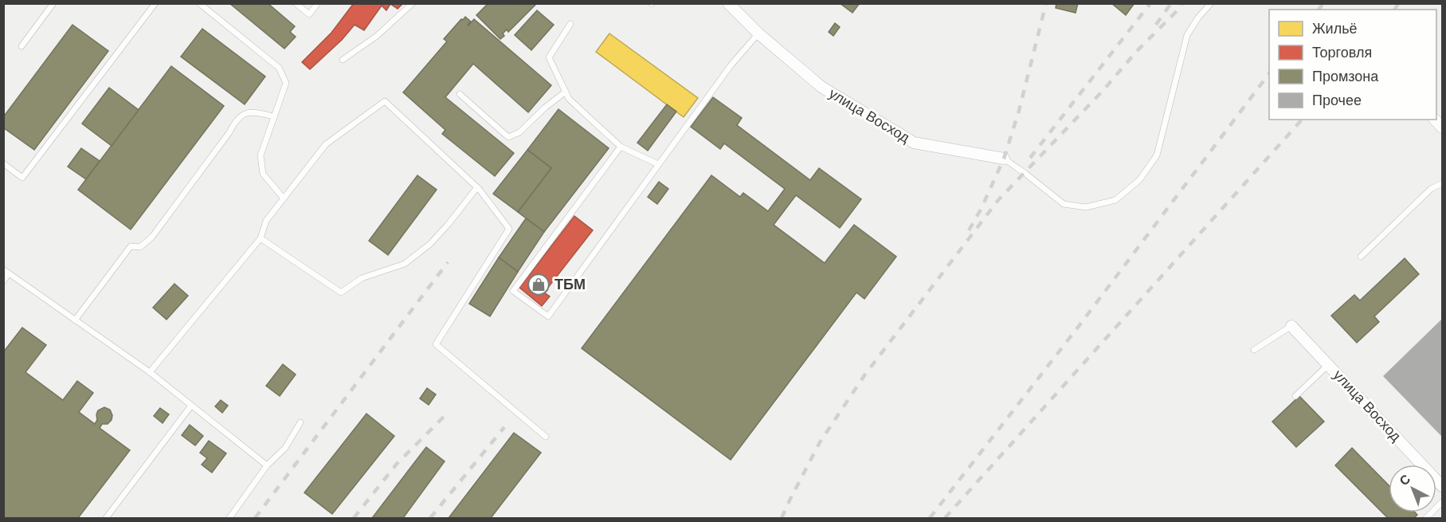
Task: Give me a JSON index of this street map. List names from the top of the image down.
{
  "streets": {
    "street": ["улица Восход"]
  },
  "places": {
    "shop": ["ТБМ"]
  },
  "legend": [
    "Жильё",
    "Торговля",
    "Промзона",
    "Прочее"
  ],
  "north": "top left"
}
